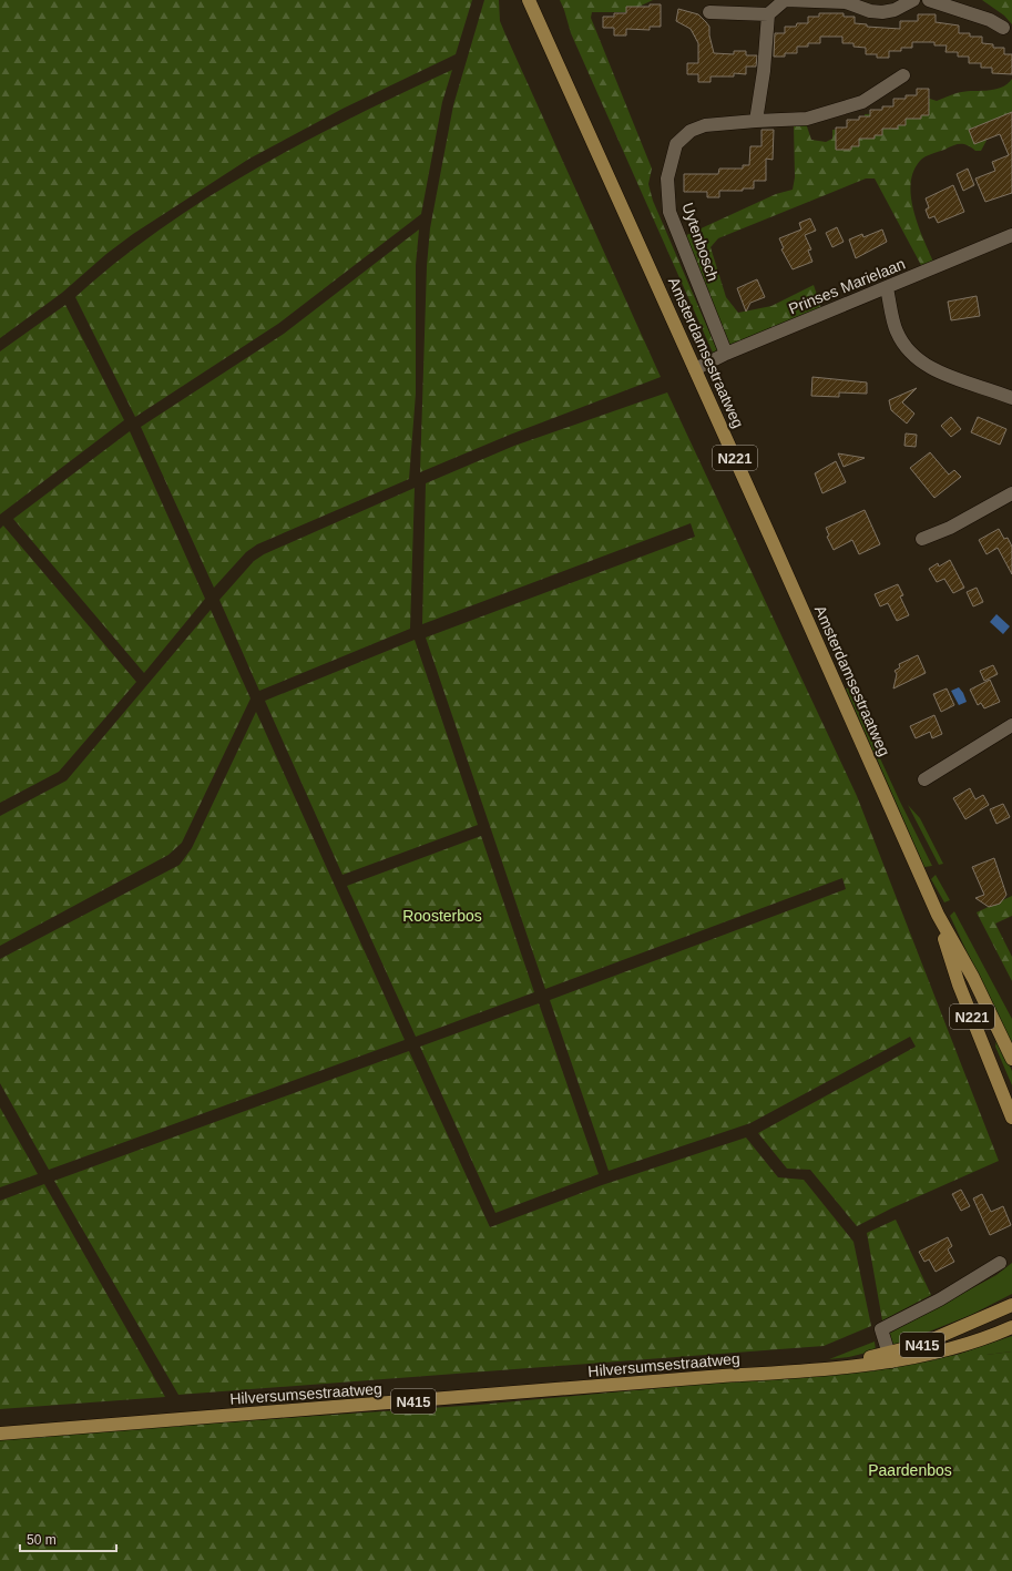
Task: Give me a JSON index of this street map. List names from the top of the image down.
{
  "streets": {
    "main road": [
      "Amsterdamsestraatweg",
      "N221",
      "N415",
      "Hilversumsestraatweg"
    ],
    "street": ["Uytenbosch", "Prinses Marielaan"]
  },
  "crossings": [
    ["Uytenbosch", "Prinses Marielaan"],
    ["Prinses Marielaan", "Amsterdamsestraatweg"]
  ],
  "parks": ["Roosterbos", "Paardenbos"],
  "scale_bar": "50 m"
}
